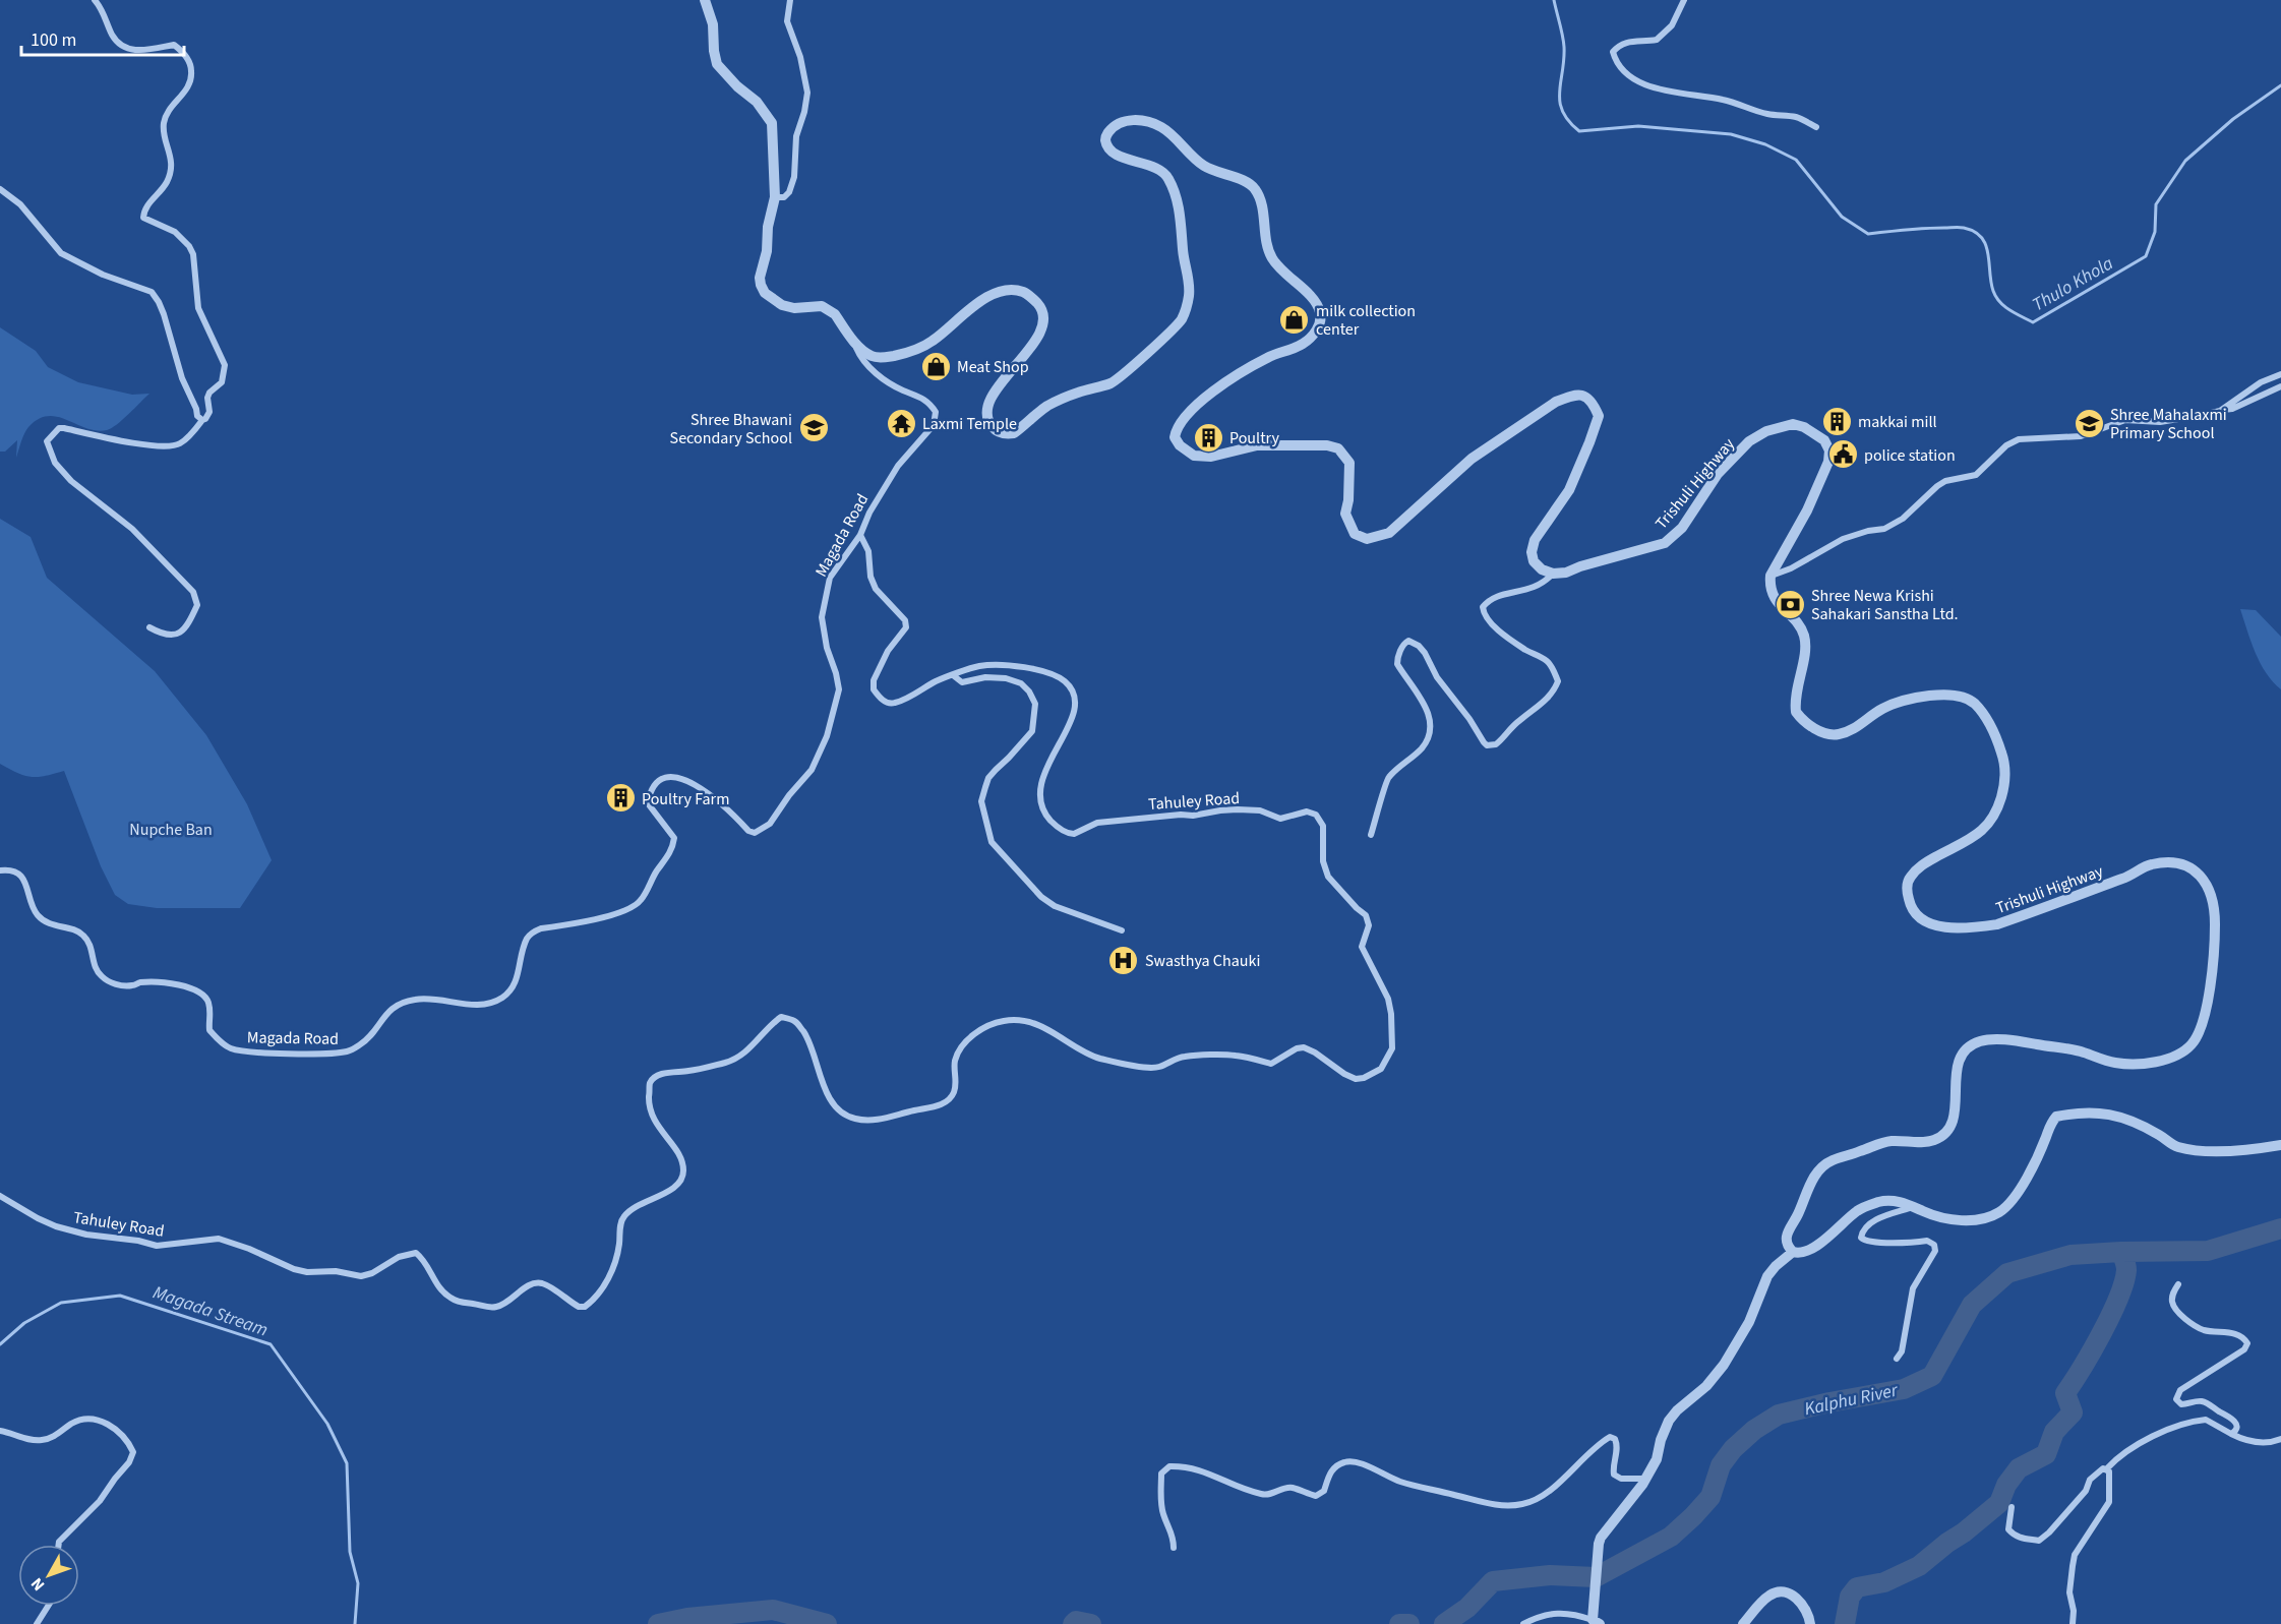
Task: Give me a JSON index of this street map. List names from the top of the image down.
{
  "streets": {
    "street": ["Trishuli Highway", "Magada Road", "Tahuley Road"]
  },
  "crossings": [
    ["Magada Road", "Tahuley Road"]
  ],
  "water": ["Thulo Khola", "Magada Stream", "Kalphu River"],
  "parks": ["Nupche Ban"],
  "places": {
    "shop": ["milk collection center", "Meat Shop"],
    "building": ["makkai mill", "Poultry", "Poultry Farm"],
    "temple": ["Laxmi Temple"],
    "school or university": ["Shree Mahalaxmi Primary School", "Shree Bhawani Secondary School"],
    "public building": ["police station"],
    "bank": ["Shree Newa Krishi Sahakari Sanstha Ltd."],
    "hospital": ["Swasthya Chauki"]
  },
  "scale_bar": "100 m",
  "north": "bottom left"
}
